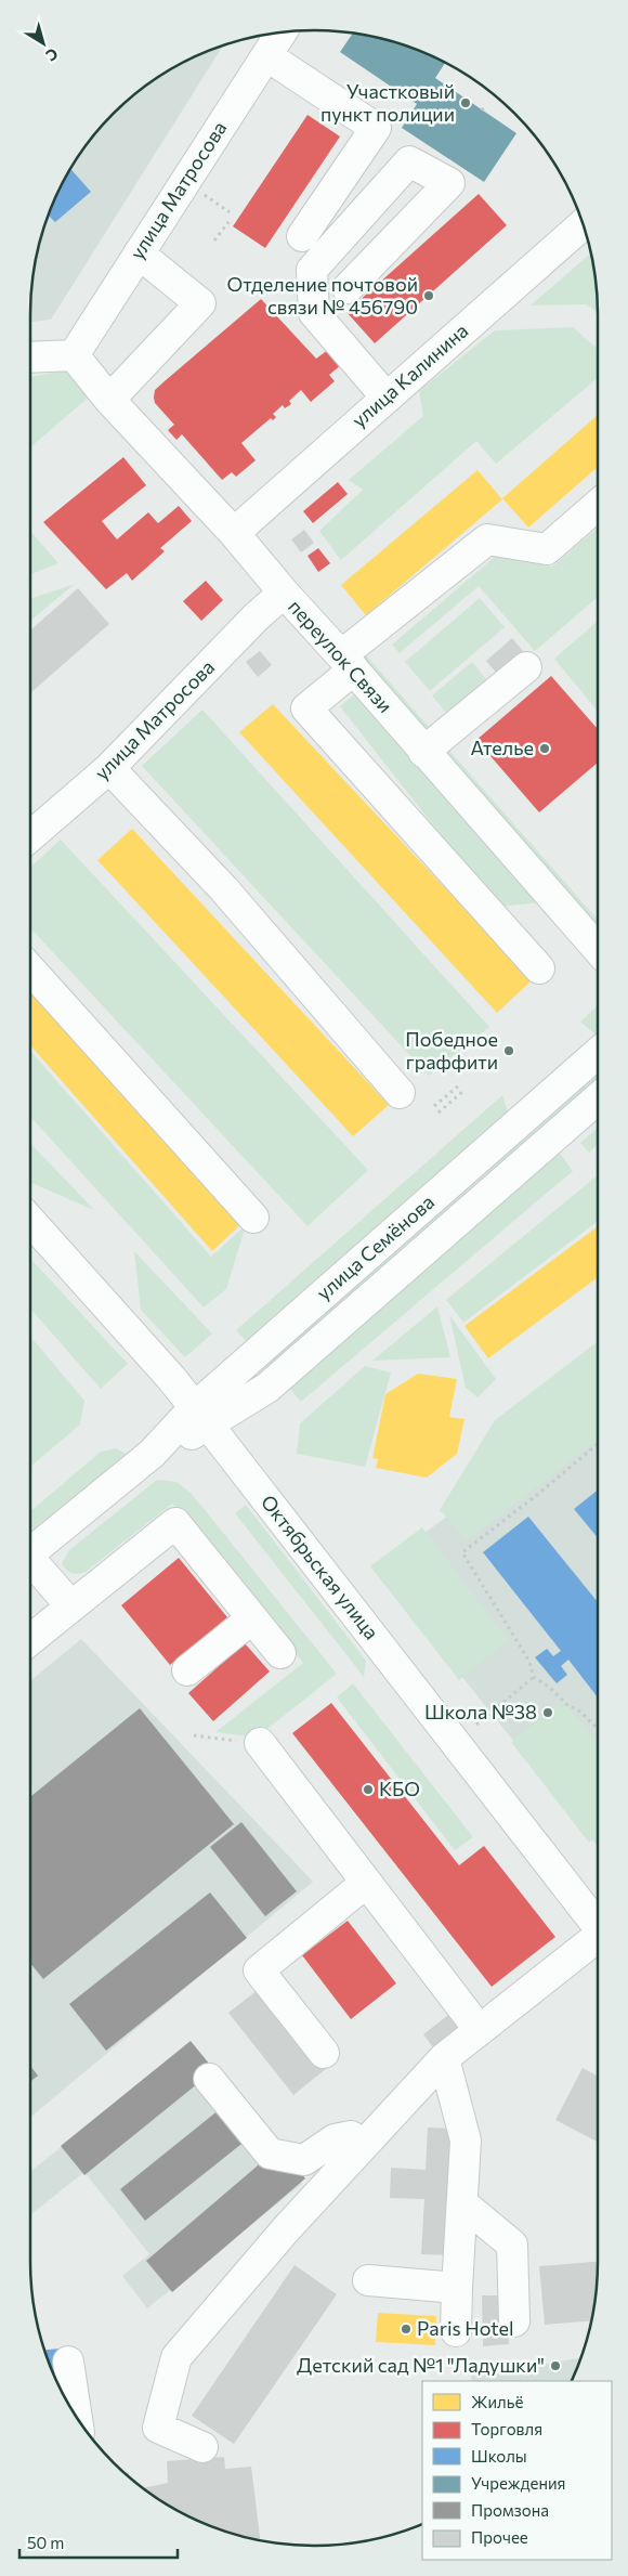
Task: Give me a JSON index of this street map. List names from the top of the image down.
{
  "streets": {
    "street": [
      "улица Матросова",
      "улица Калинина",
      "переулок Связи",
      "улица Семёнова",
      "Октябрьская улица"
    ]
  },
  "crossings": [
    ["улица Матросова", "переулок Связи"],
    ["улица Калинина", "переулок Связи"],
    ["улица Семёнова", "Октябрьская улица"]
  ],
  "places": [
    "Участковый пункт полиции",
    "Отделение почтовой связи № 456790",
    "Ателье",
    "Победное граффити",
    "Школа №38",
    "КБО",
    "Paris Hotel",
    "Детский сад №1 \"Ладушки\""
  ],
  "legend": [
    "Жильё",
    "Торговля",
    "Школы",
    "Учреждения",
    "Промзона",
    "Прочее"
  ],
  "scale_bar": "50 m",
  "north": "bottom right"
}
